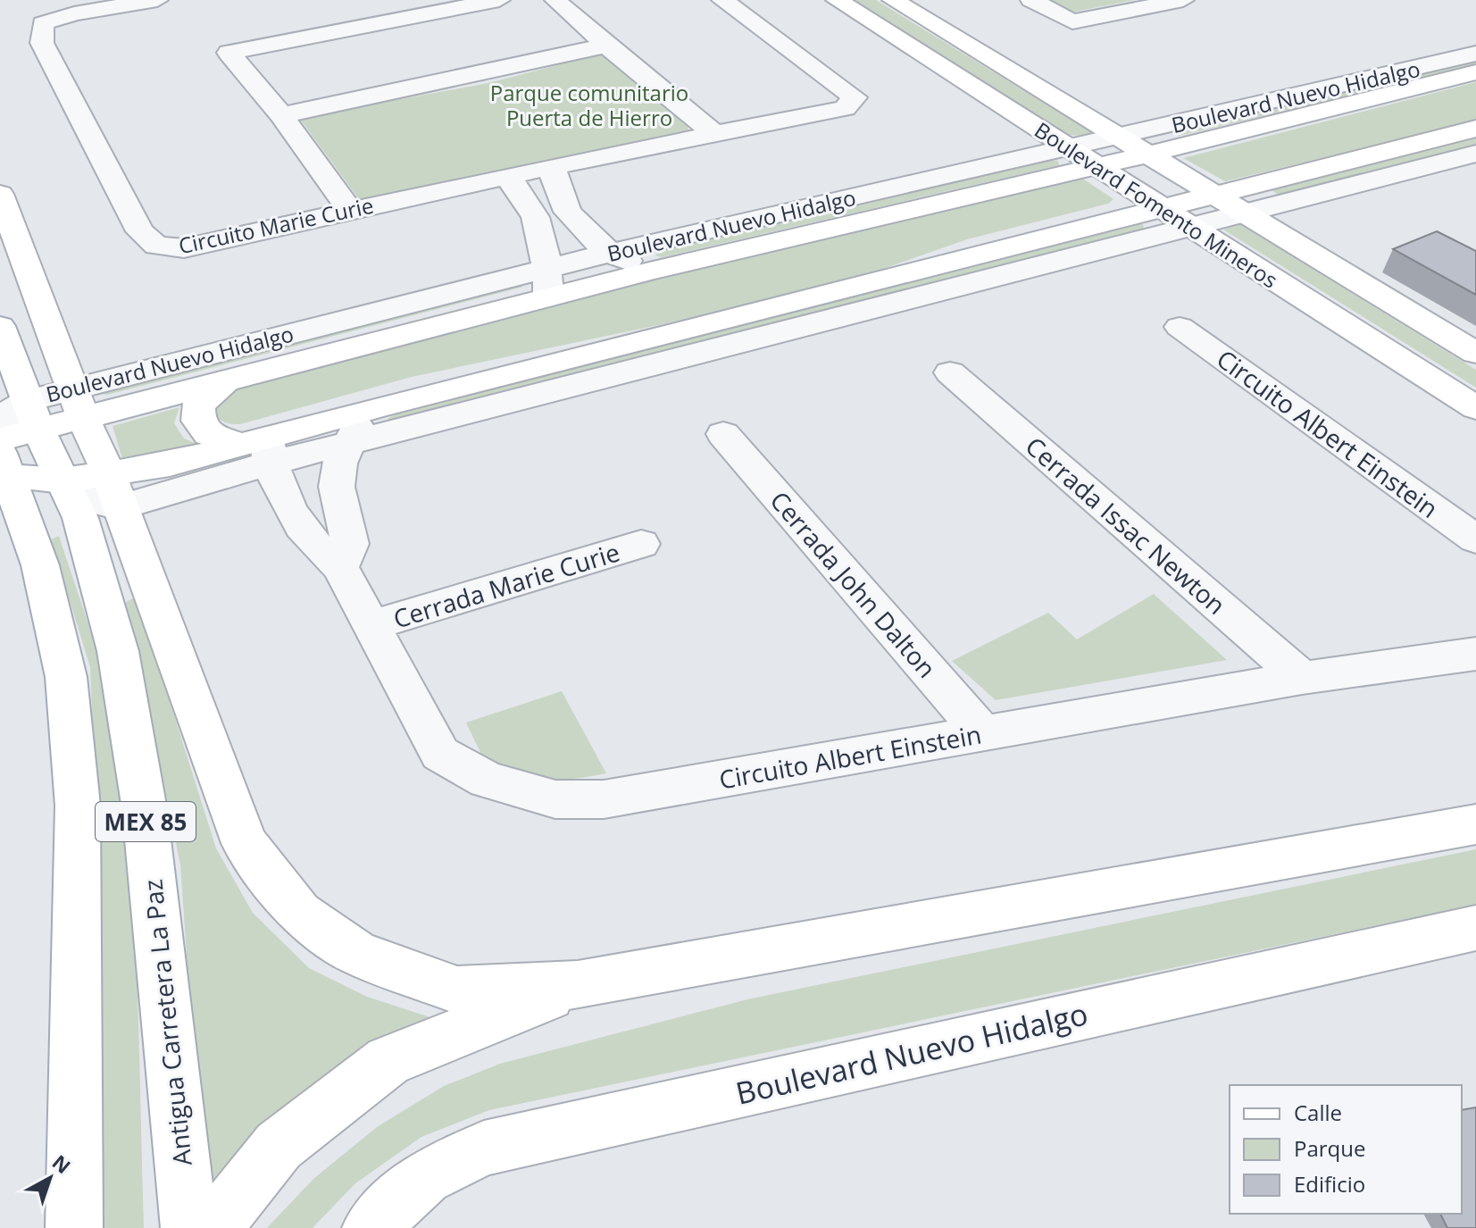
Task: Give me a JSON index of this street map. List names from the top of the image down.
{
  "streets": {
    "street": [
      "Boulevard Nuevo Hidalgo",
      "Boulevard Fomento Mineros",
      "Circuito Marie Curie",
      "Circuito Albert Einstein",
      "Cerrada Issac Newton",
      "Cerrada John Dalton",
      "Cerrada Marie Curie",
      "MEX 85",
      "Antigua Carretera La Paz"
    ]
  },
  "crossings": [
    ["Boulevard Nuevo Hidalgo", "Boulevard Fomento Mineros"],
    ["Boulevard Nuevo Hidalgo", "Antigua Carretera La Paz"],
    ["Circuito Albert Einstein", "Cerrada Issac Newton"],
    ["Circuito Albert Einstein", "Cerrada John Dalton"],
    ["Circuito Albert Einstein", "Cerrada Marie Curie"]
  ],
  "parks": ["Parque comunitario Puerta de Hierro"],
  "legend": ["Calle", "Parque", "Edificio"],
  "north": "top right"
}
